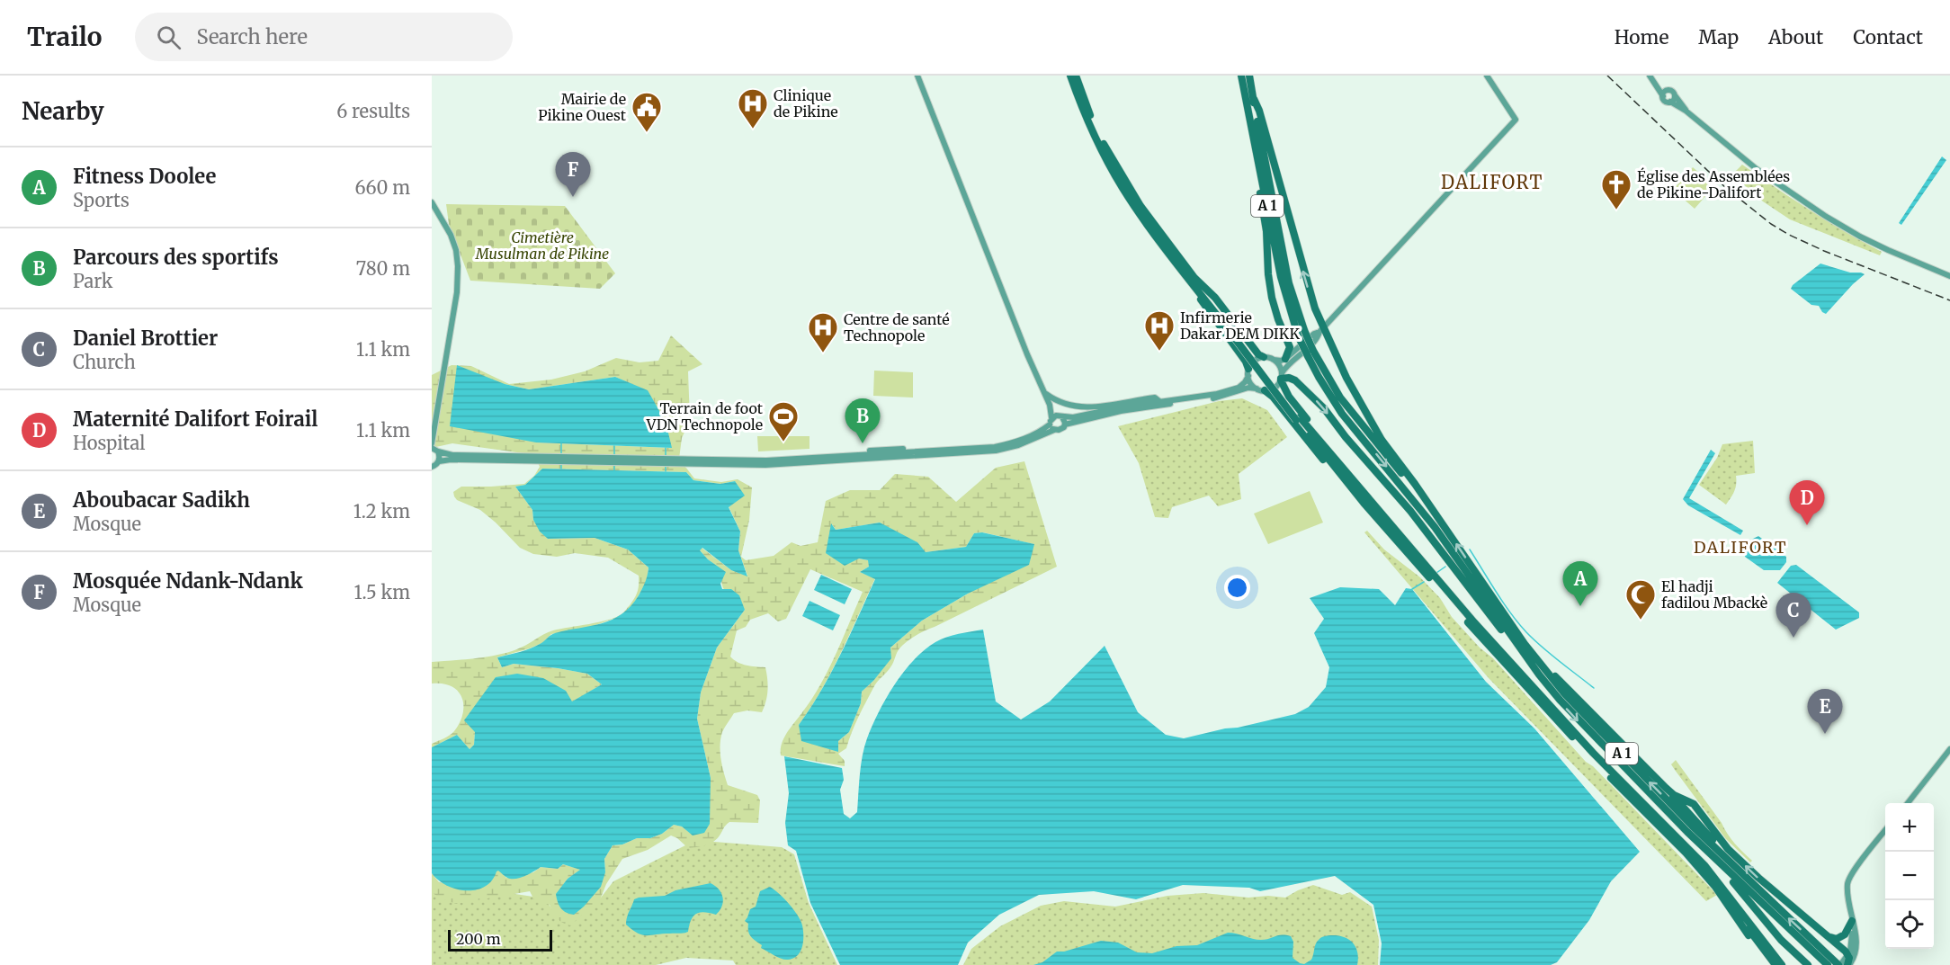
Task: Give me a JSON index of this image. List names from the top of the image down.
{
  "streets": {
    "highway": ["A 1"]
  },
  "districts": ["DALIFORT", "DALIFORT"],
  "parks": ["Cimetière Musulman de Pikine"],
  "places": {
    "hospital": ["Clinique de Pikine", "Infirmerie Dakar DEM DIKK", "Centre de santé Technopole"],
    "public building": ["Mairie de Pikine Ouest"],
    "church": ["Église des Assemblées de Pikine-Dalifort"],
    "sports": ["Terrain de foot VDN Technopole"],
    "mosque": ["El hadji fadilou Mbackè"]
  },
  "scale_bar": "200 m",
  "page": {
    "header": "Trailo",
    "search": "Search here",
    "nav": [
      "Home",
      "Map",
      "About",
      "Contact"
    ],
    "heading": ["Nearby", "6 results"],
    "list": [
      {
        "mark": "A",
        "name": "Fitness Doolee",
        "note": "Sports",
        "value": "660 m"
      },
      {
        "mark": "B",
        "name": "Parcours des sportifs",
        "note": "Park",
        "value": "780 m"
      },
      {
        "mark": "C",
        "name": "Daniel Brottier",
        "note": "Church",
        "value": "1.1 km"
      },
      {
        "mark": "D",
        "name": "Maternité Dalifort Foirail",
        "note": "Hospital",
        "value": "1.1 km"
      },
      {
        "mark": "E",
        "name": "Aboubacar Sadikh",
        "note": "Mosque",
        "value": "1.2 km"
      },
      {
        "mark": "F",
        "name": "Mosquée Ndank-Ndank",
        "note": "Mosque",
        "value": "1.5 km"
      }
    ],
    "pins": [
      "F",
      "B",
      "D",
      "A",
      "C",
      "E"
    ],
    "map_buttons": ["+", "−"],
    "scale": "200 m"
  }
}
